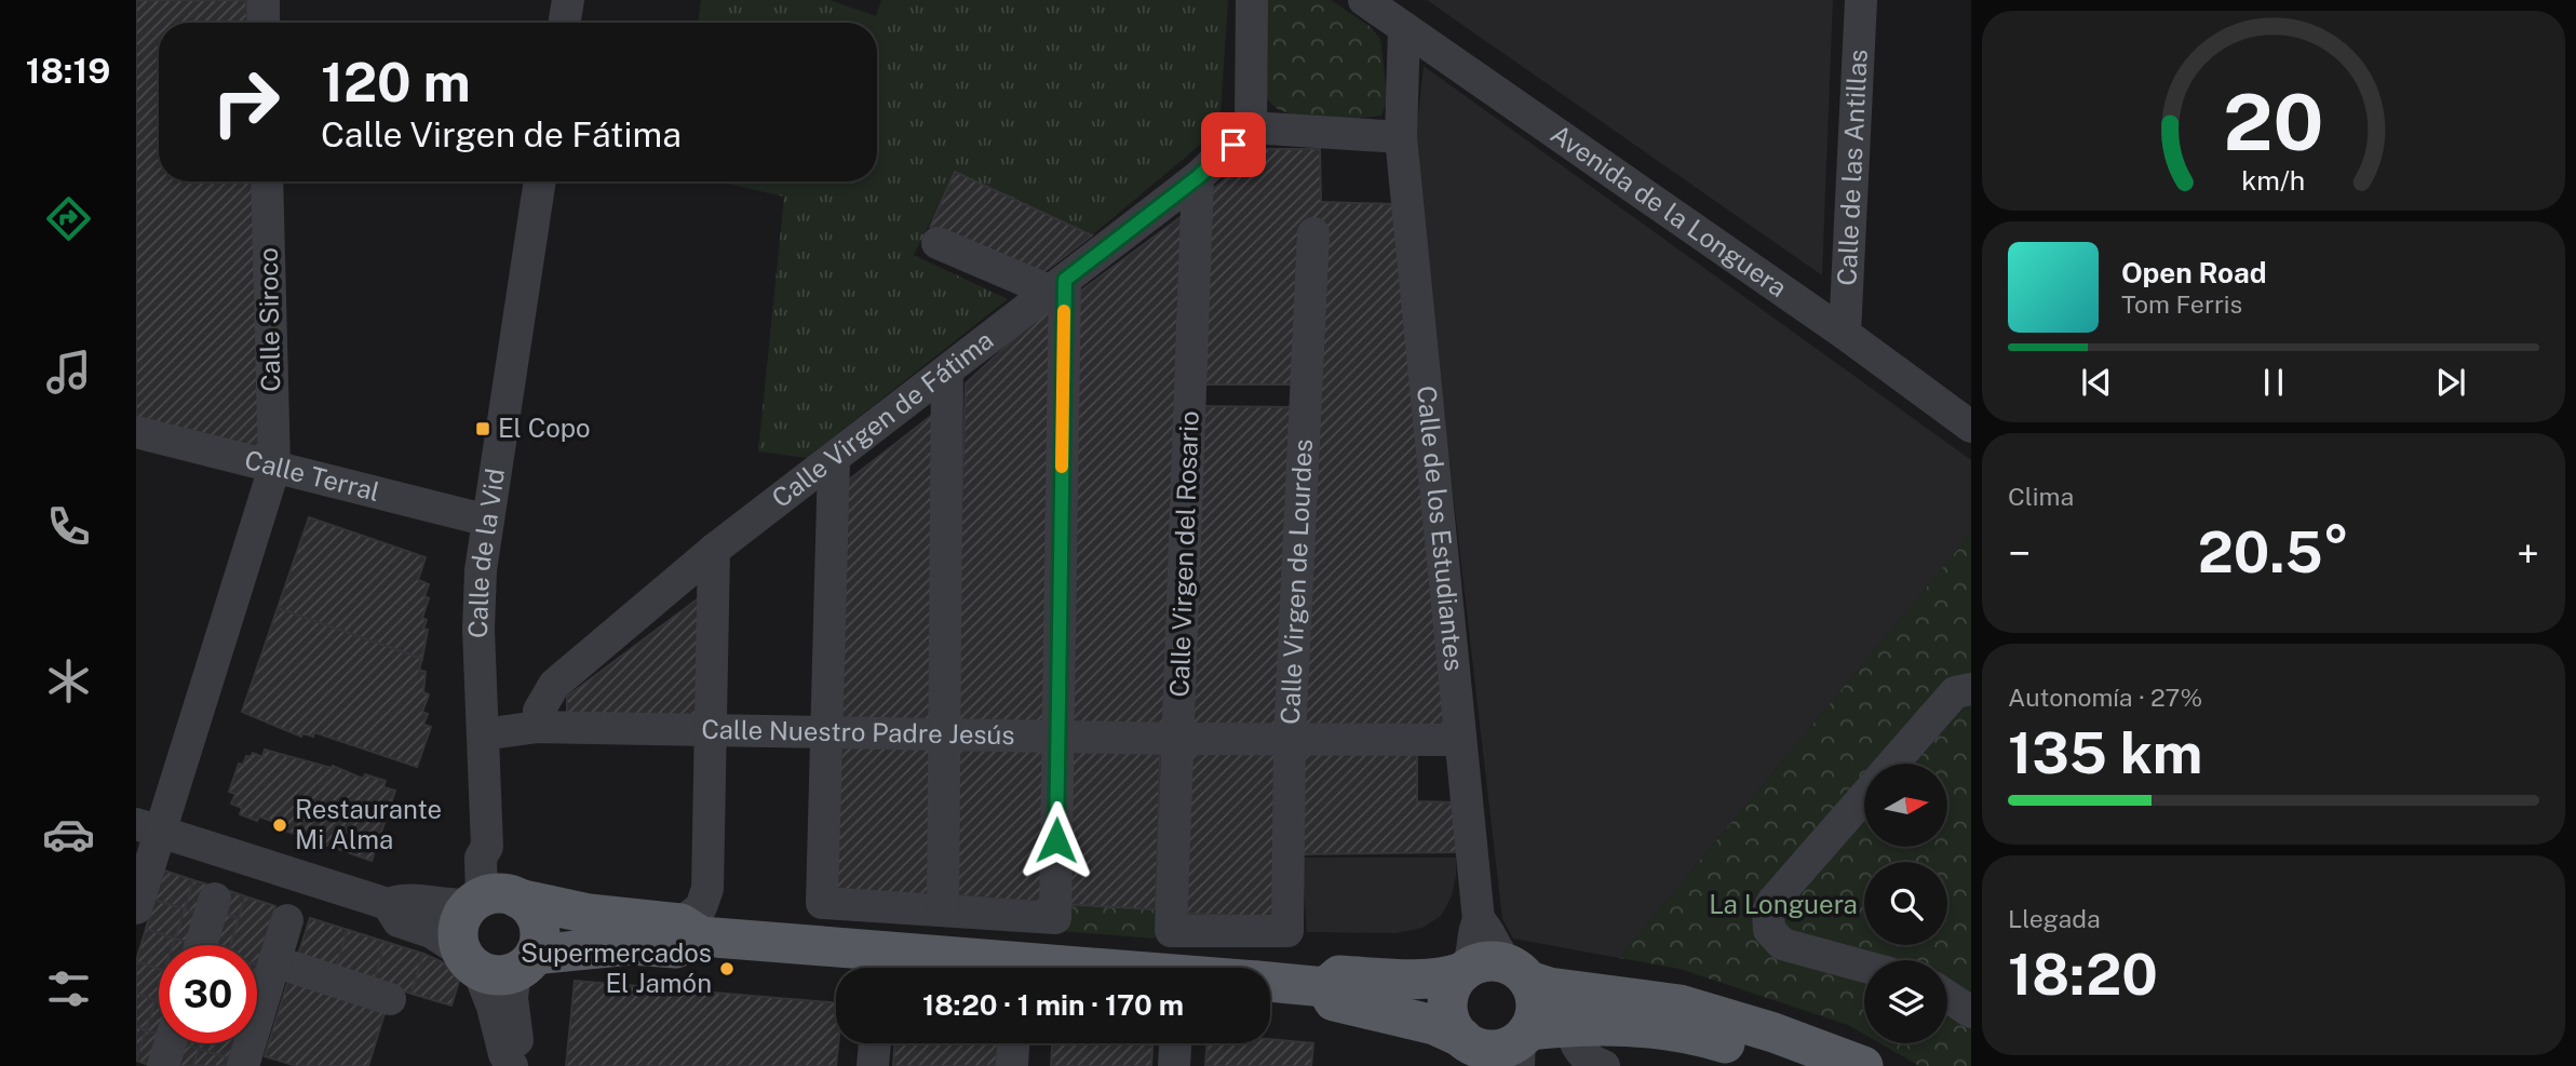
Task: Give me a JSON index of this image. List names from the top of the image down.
{
  "streets": {
    "street": [
      "Calle de las Antillas",
      "Avenida de la Longuera",
      "Calle Siroco",
      "Calle Virgen de Fátima",
      "Calle Terral",
      "Calle de los Estudiantes",
      "Calle de la Vid",
      "Calle Virgen del Rosario",
      "Calle Virgen de Lourdes",
      "Calle Nuestro Padre Jesús"
    ]
  },
  "crossings": [
    ["Calle de las Antillas", "Avenida de la Longuera"],
    ["Avenida de la Longuera", "Calle de los Estudiantes"],
    ["Calle Siroco", "Calle Terral"],
    ["Calle Virgen de Fátima", "Calle Virgen del Rosario"],
    ["Calle Virgen de Fátima", "Calle Nuestro Padre Jesús"],
    ["Calle Terral", "Calle de la Vid"],
    ["Calle de los Estudiantes", "Calle Nuestro Padre Jesús"],
    ["Calle de la Vid", "Calle Nuestro Padre Jesús"],
    ["Calle Virgen del Rosario", "Calle Virgen de Lourdes"],
    ["Calle Virgen del Rosario", "Calle Nuestro Padre Jesús"],
    ["Calle Virgen de Lourdes", "Calle Nuestro Padre Jesús"]
  ],
  "parks": ["La Longuera"],
  "places": {
    "transit": ["El Copo"],
    "other": ["Restaurante Mi Alma", "Supermercados El Jamón"]
  },
  "north": "right",
  "page": {
    "tabs": "18:19",
    "turn": ["120 m", "Calle Virgen de Fátima"],
    "song": ["Open Road", "Tom Ferris"],
    "tile": [
      "Clima",
      ["Autonomía · 27%", "135 km"],
      ["Llegada", "18:20"]
    ],
    "heat": ["−", "20.5°", "+"],
    "limit": "30",
    "trip": "18:20 · 1 min · 170 m",
    "gauge": ["20", "km/h"]
  }
}
